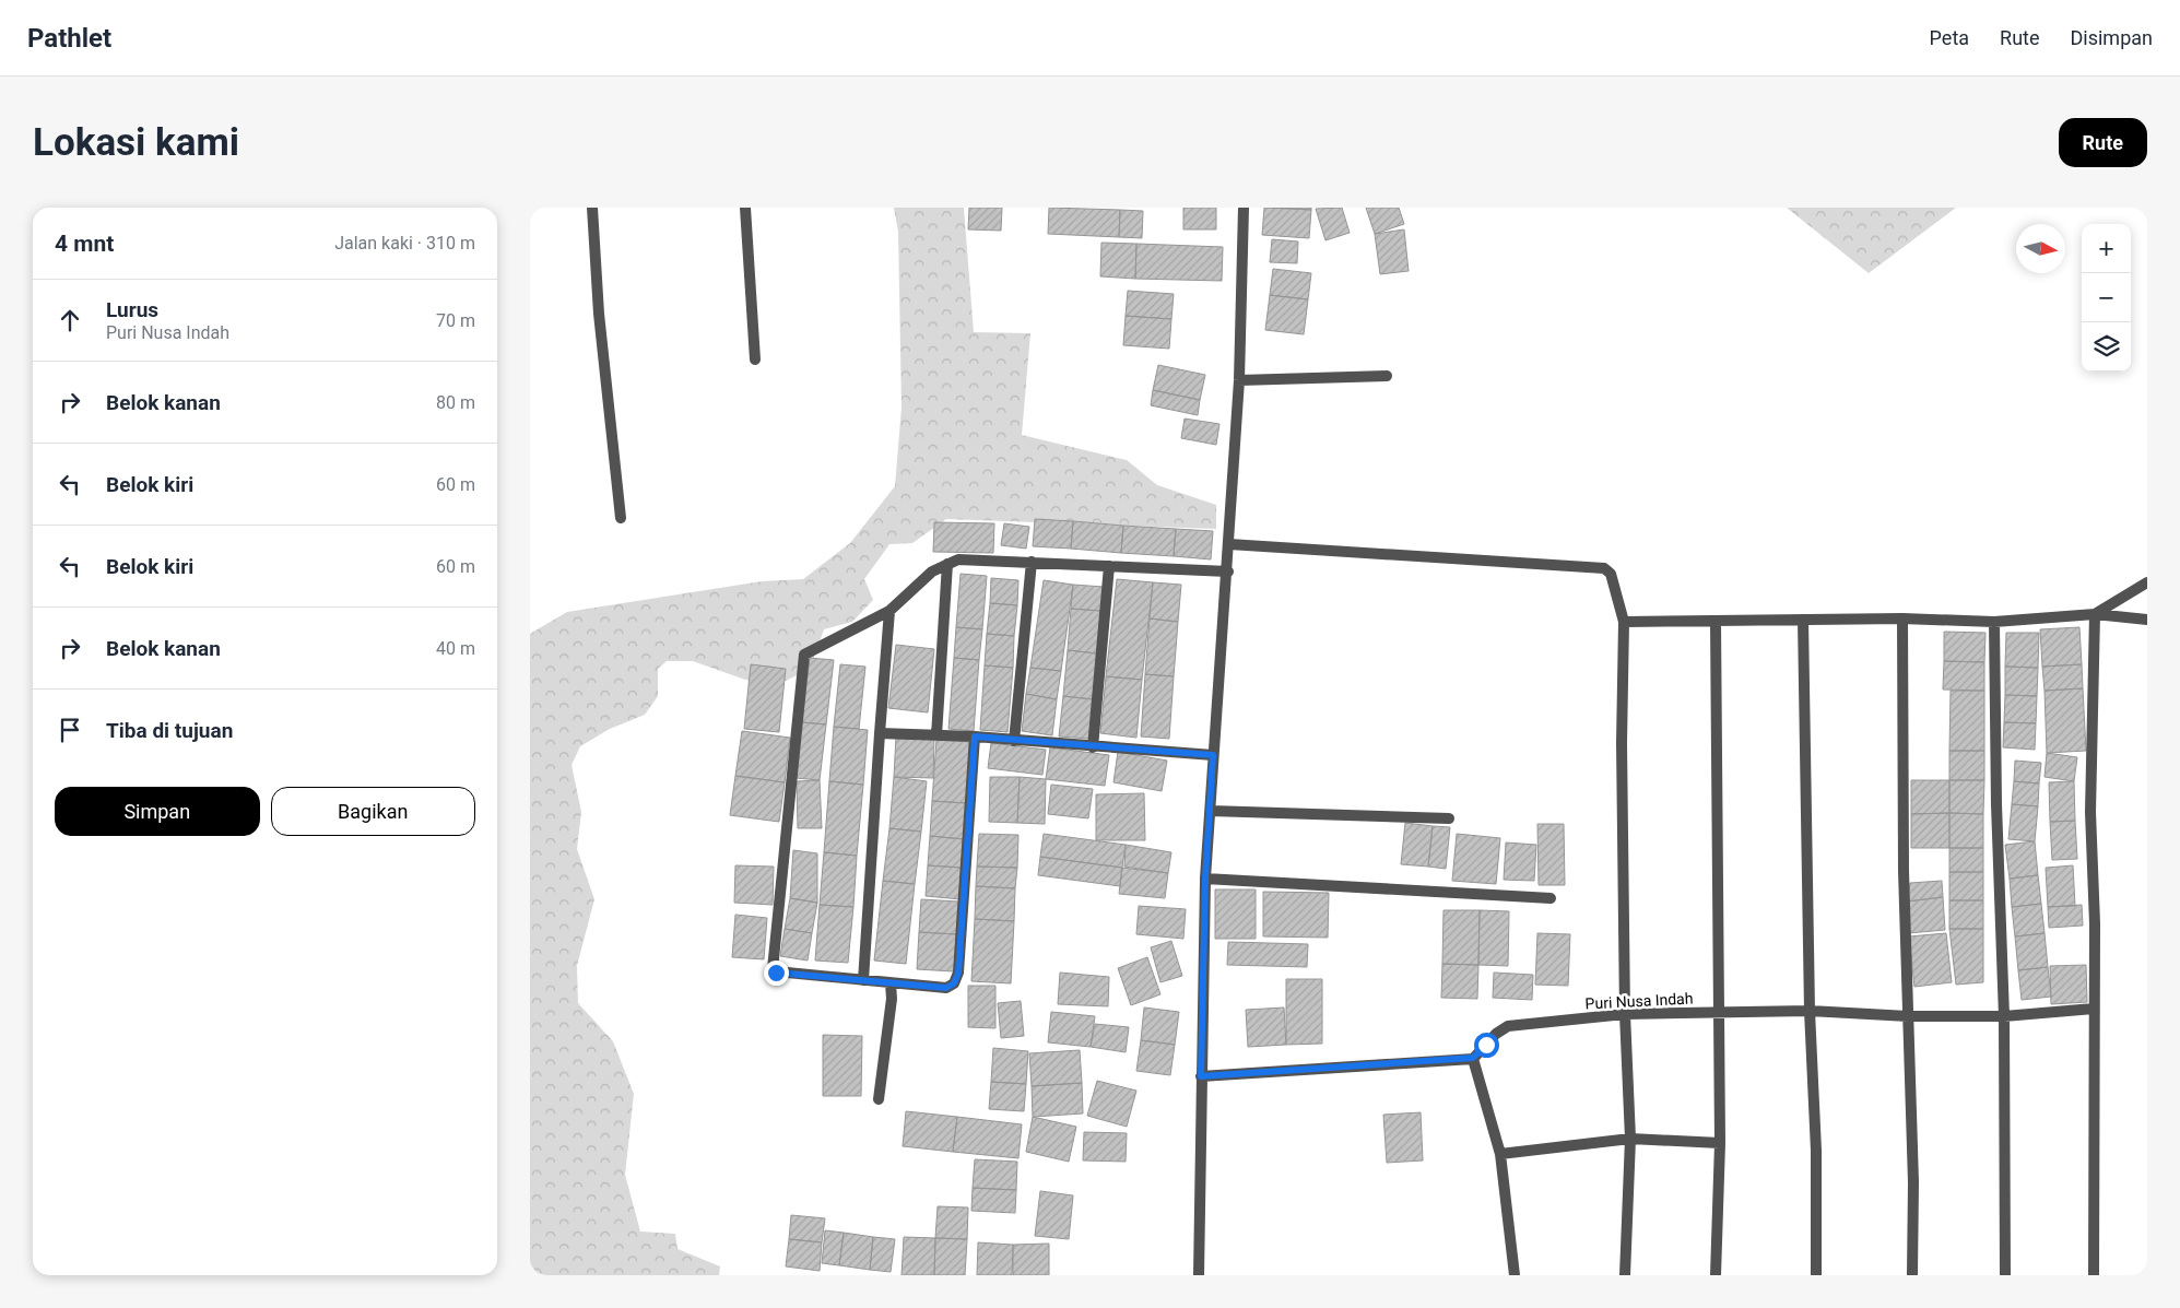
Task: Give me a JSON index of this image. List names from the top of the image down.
{
  "streets": {
    "street": ["Puri Nusa Indah"]
  },
  "north": "right",
  "page": {
    "header": "Pathlet",
    "nav": ["Peta", "Rute", "Disimpan"],
    "buttons": [
      "Rute",
      ["Simpan", "Bagikan"]
    ],
    "title": "Lokasi kami",
    "heading": ["4 mnt", "Jalan kaki · 310 m"],
    "map_buttons": ["+", "−"],
    "list": [
      ["Lurus", "Puri Nusa Indah", "70 m"],
      ["Belok kanan", "80 m"],
      ["Belok kiri", "60 m"],
      ["Belok kiri", "60 m"],
      ["Belok kanan", "40 m"],
      "Tiba di tujuan"
    ]
  }
}
